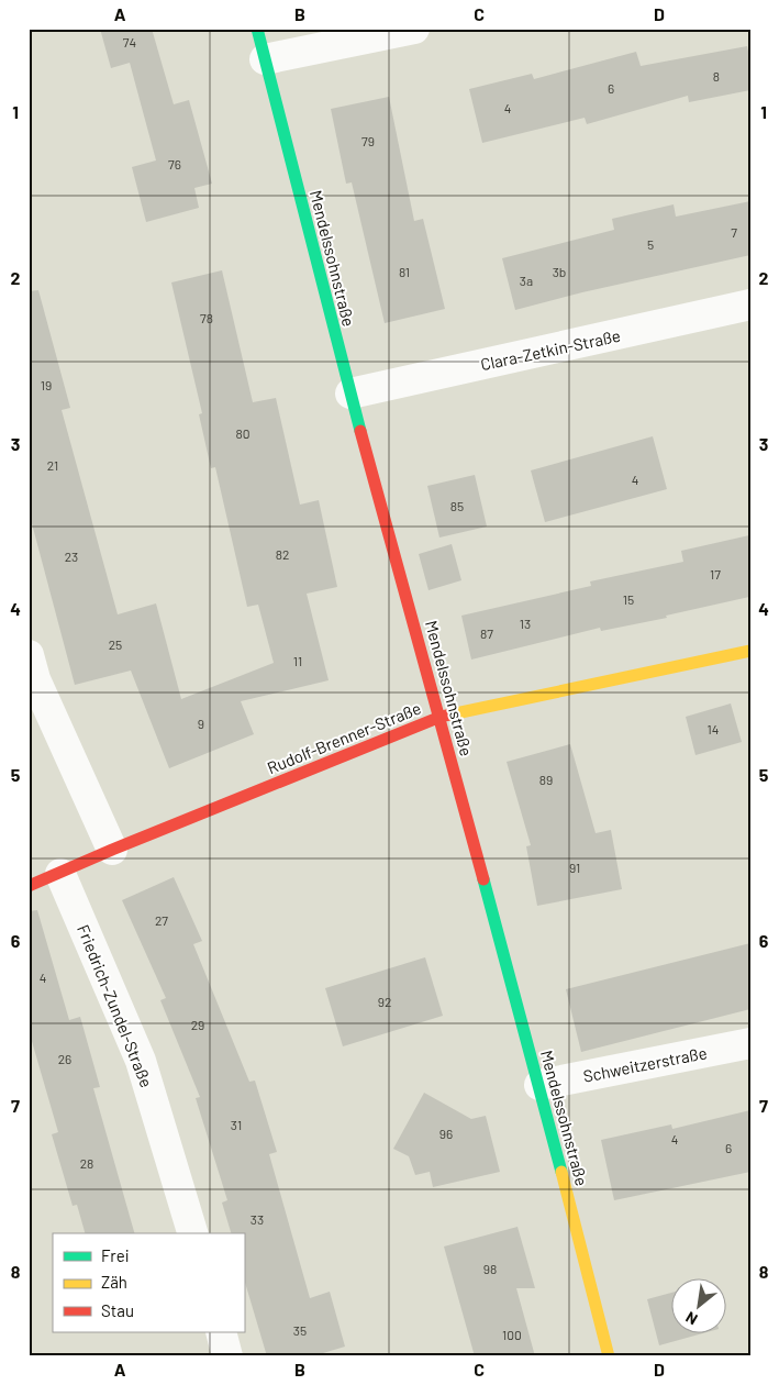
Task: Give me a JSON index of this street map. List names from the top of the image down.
{
  "streets": {
    "street": [
      "Mendelssohnstraße",
      "Clara-Zetkin-Straße",
      "Rudolf-Brenner-Straße",
      "Friedrich-Zundel-Straße",
      "Schweitzerstraße"
    ]
  },
  "crossings": [
    ["Mendelssohnstraße", "Clara-Zetkin-Straße"],
    ["Mendelssohnstraße", "Rudolf-Brenner-Straße"],
    ["Mendelssohnstraße", "Schweitzerstraße"],
    ["Rudolf-Brenner-Straße", "Friedrich-Zundel-Straße"]
  ],
  "house_numbers": [
    "74",
    "8",
    "6",
    "4",
    "79",
    "76",
    "7",
    "5",
    "81",
    "3b",
    "3a",
    "78",
    "19",
    "80",
    "21",
    "4",
    "85",
    "82",
    "23",
    "17",
    "15",
    "13",
    "87",
    "25",
    "11",
    "9",
    "14",
    "89",
    "91",
    "27",
    "4",
    "92",
    "29",
    "26",
    "31",
    "96",
    "4",
    "6",
    "28",
    "33",
    "98",
    "35",
    "100"
  ],
  "legend": ["Frei", "Zäh", "Stau"],
  "north": "bottom left",
  "grid": {
    "columns": [
      "A",
      "B",
      "C",
      "D"
    ],
    "rows": [
      "1",
      "2",
      "3",
      "4",
      "5",
      "6",
      "7",
      "8"
    ]
  }
}
